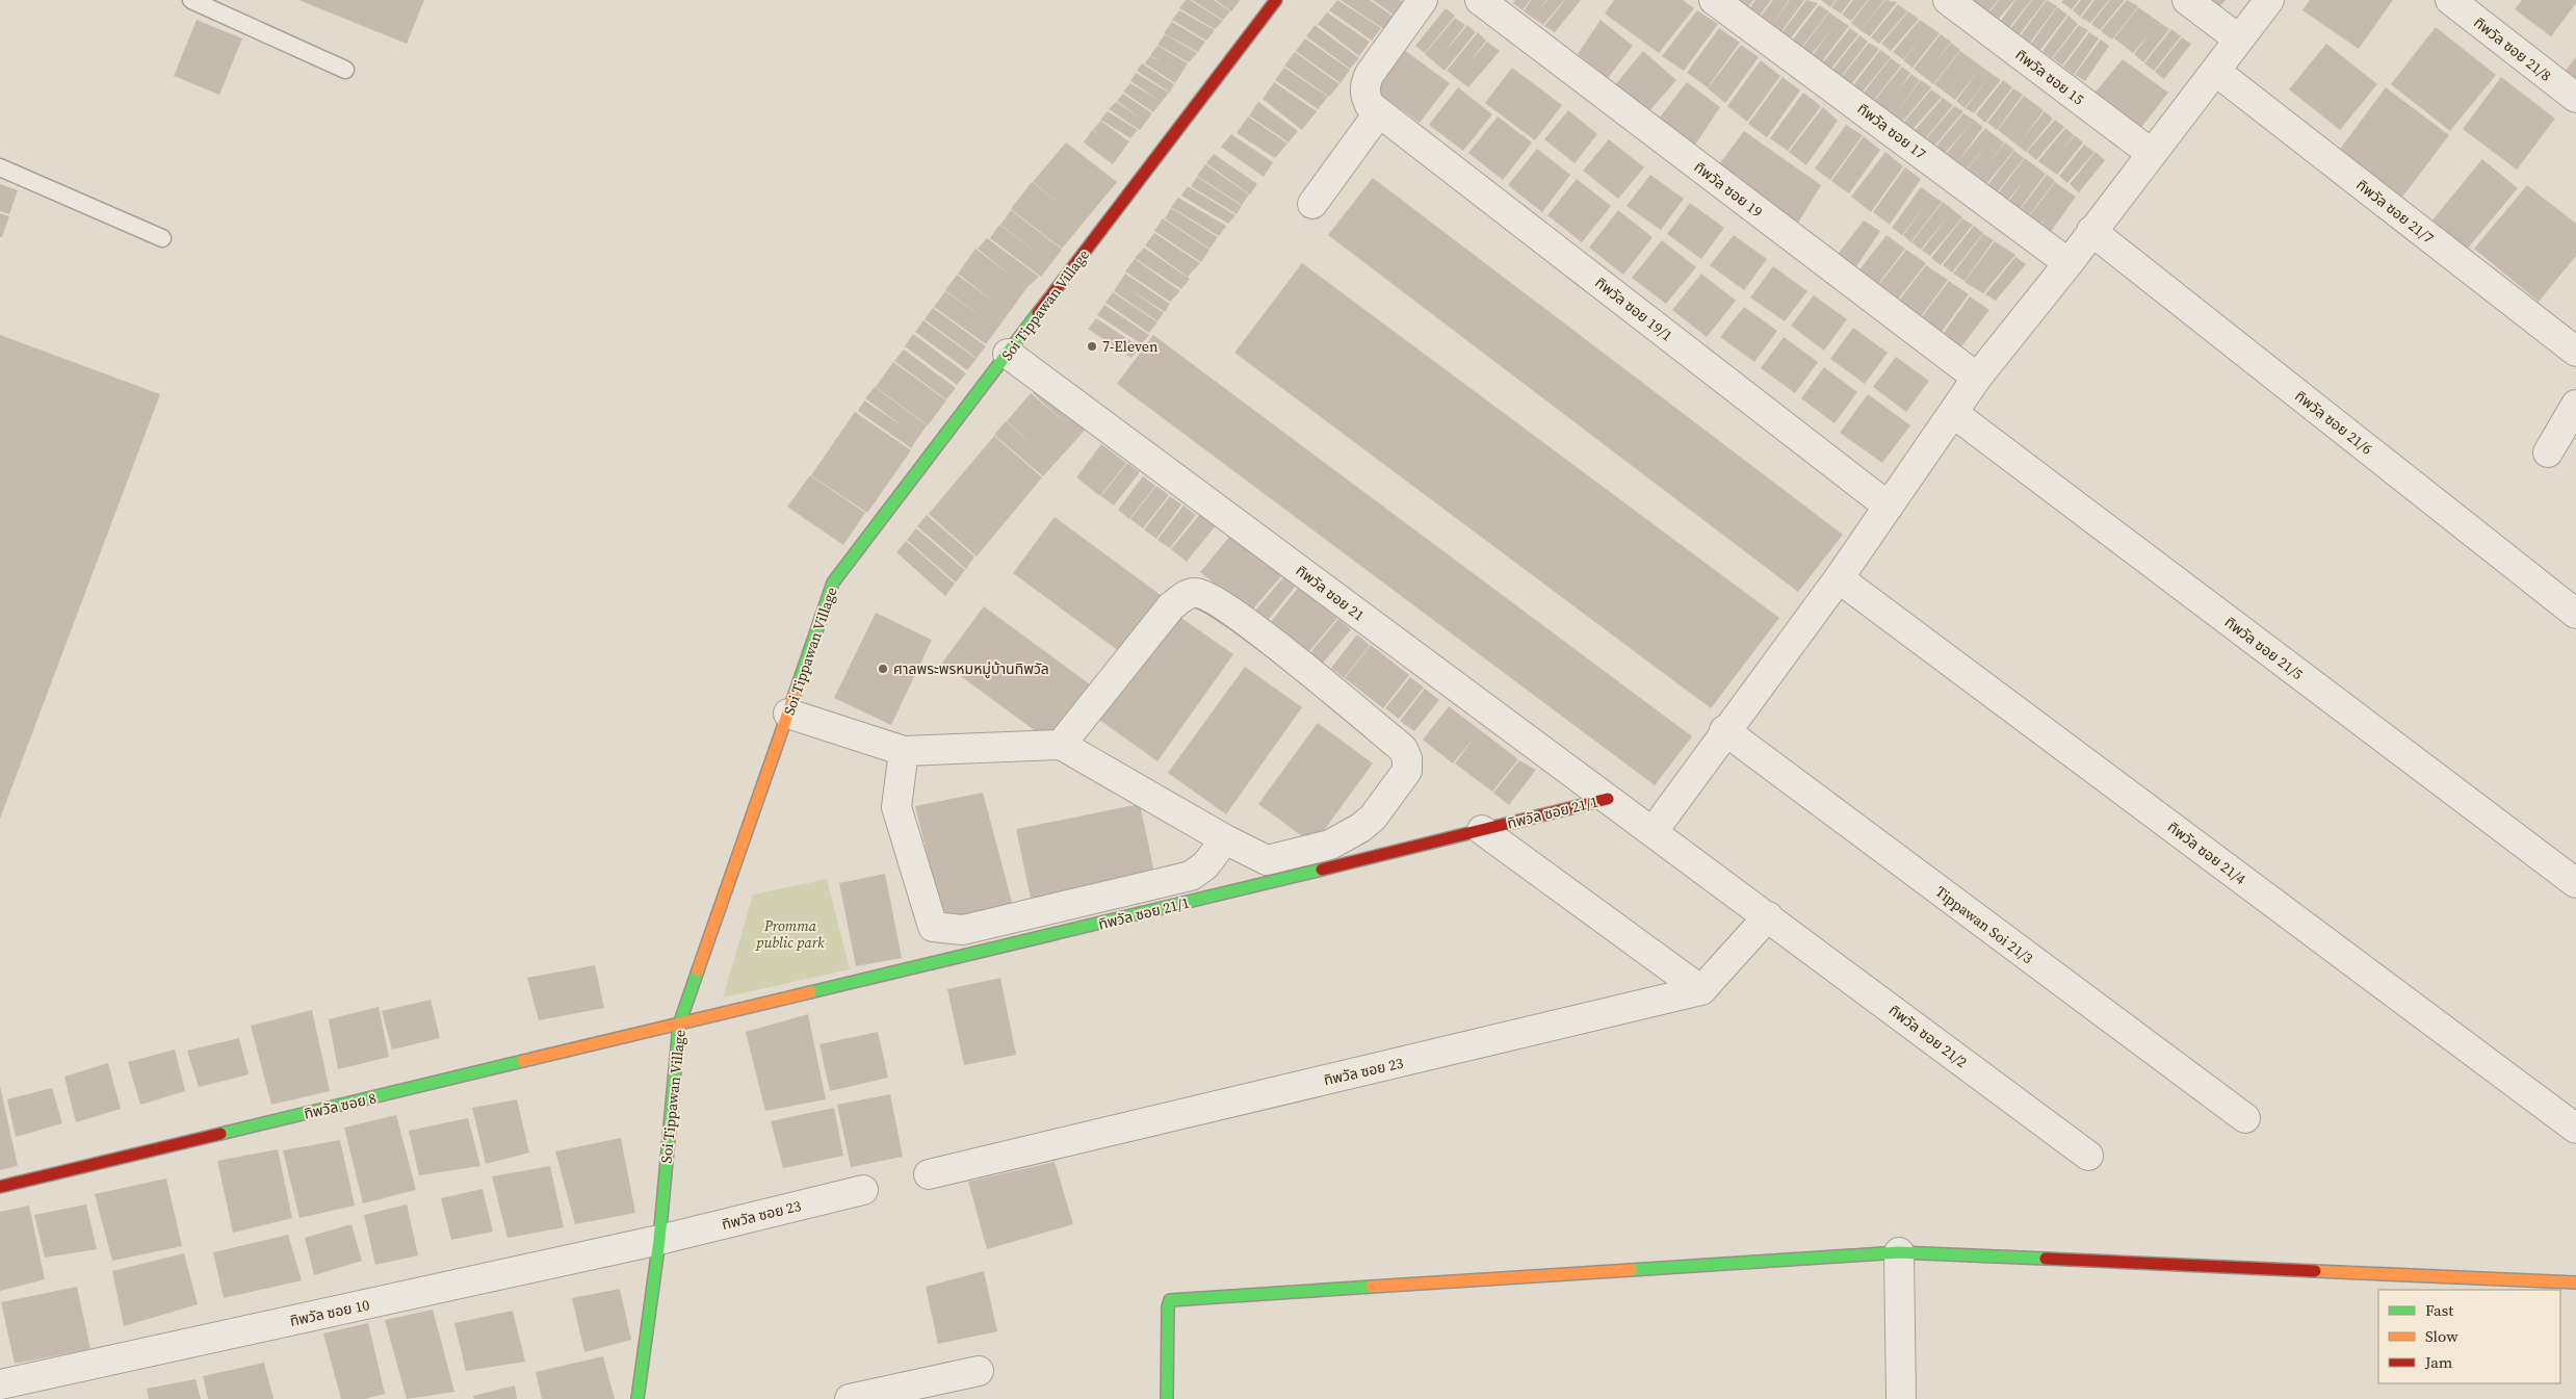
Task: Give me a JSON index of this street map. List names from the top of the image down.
{
  "streets": {
    "street": [
      "ทิพวัล ซอย 21/8",
      "ทิพวัล ซอย 15",
      "ทิพวัล ซอย 17",
      "ทิพวัล ซอย 19",
      "ทิพวัล ซอย 21/7",
      "Soi Tippawan Village",
      "ทิพวัล ซอย 19/1",
      "ทิพวัล ซอย 21/6",
      "ทิพวัล ซอย 21",
      "ทิพวัล ซอย 21/5",
      "ทิพวัล ซอย 21/1",
      "ทิพวัล ซอย 21/4",
      "Tippawan Soi 21/3",
      "ทิพวัล ซอย 21/2",
      "ทิพวัล ซอย 23",
      "ทิพวัล ซอย 8",
      "ทิพวัล ซอย 10"
    ]
  },
  "crossings": [
    ["Soi Tippawan Village", "ทิพวัล ซอย 21"],
    ["Soi Tippawan Village", "ทิพวัล ซอย 21/1"],
    ["Soi Tippawan Village", "ทิพวัล ซอย 23"],
    ["Soi Tippawan Village", "ทิพวัล ซอย 8"],
    ["Soi Tippawan Village", "ทิพวัล ซอย 10"],
    ["ทิพวัล ซอย 21", "ทิพวัล ซอย 21/1"],
    ["ทิพวัล ซอย 21", "ทิพวัล ซอย 21/2"],
    ["ทิพวัล ซอย 21/1", "ทิพวัล ซอย 8"],
    ["ทิพวัล ซอย 23", "ทิพวัล ซอย 10"]
  ],
  "parks": ["Promma public park"],
  "places": ["7-Eleven", "ศาลพระพรหมหมู่บ้านทิพวัล"],
  "legend": ["Fast", "Slow", "Jam"]
}
